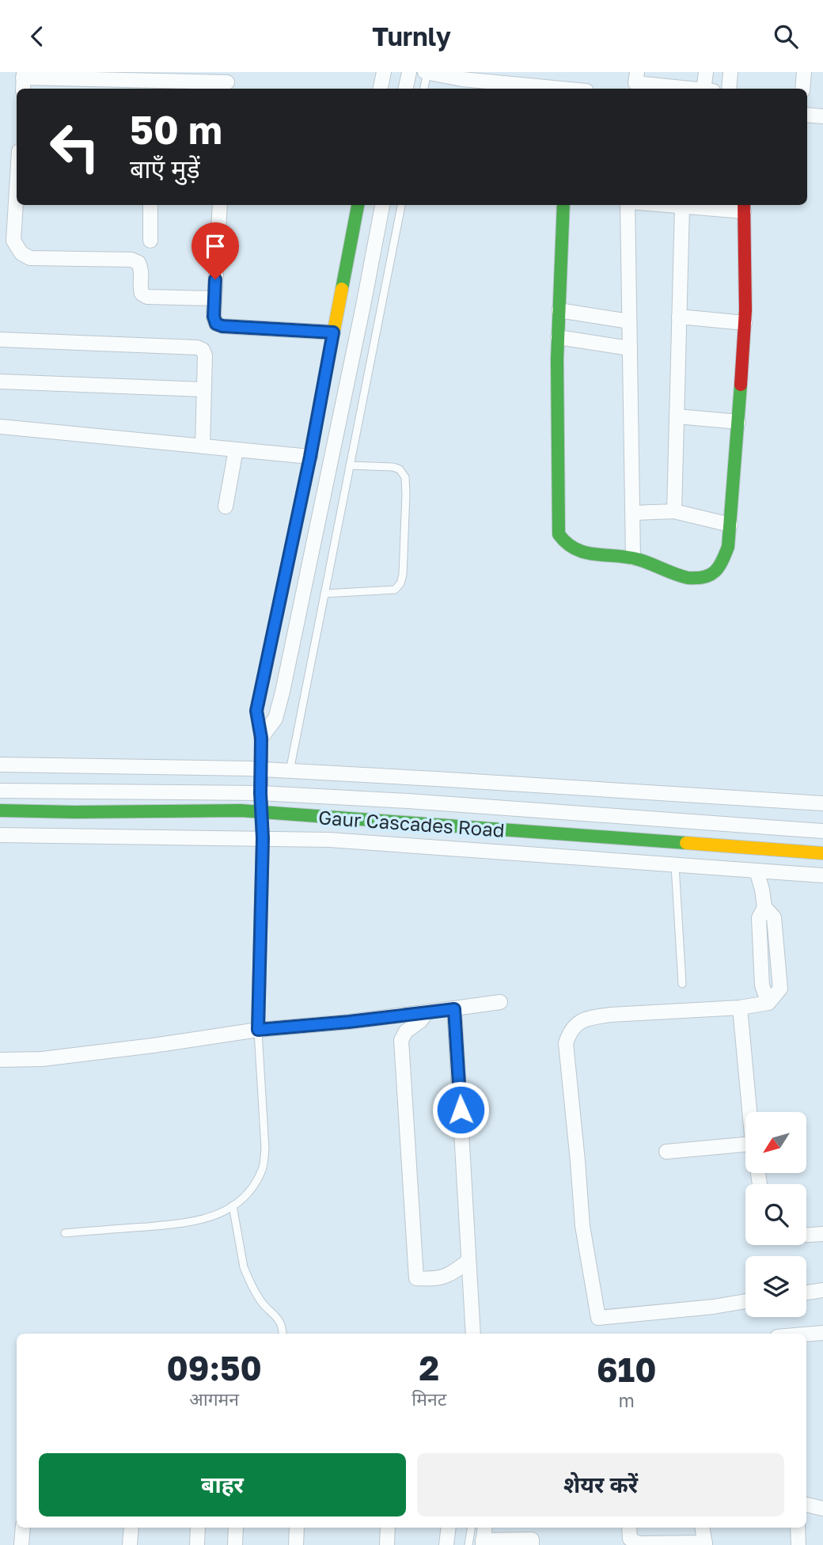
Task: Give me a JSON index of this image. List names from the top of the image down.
{
  "streets": {
    "street": ["Gaur Cascades Road"]
  },
  "north": "bottom left",
  "page": {
    "header": "Turnly",
    "turn": ["50 m", "बाएँ मुड़ें"],
    "eta": [
      "09:50",
      "आगमन",
      "2",
      "मिनट",
      "610",
      "m"
    ],
    "buttons": ["बाहर", "शेयर करें"]
  }
}
